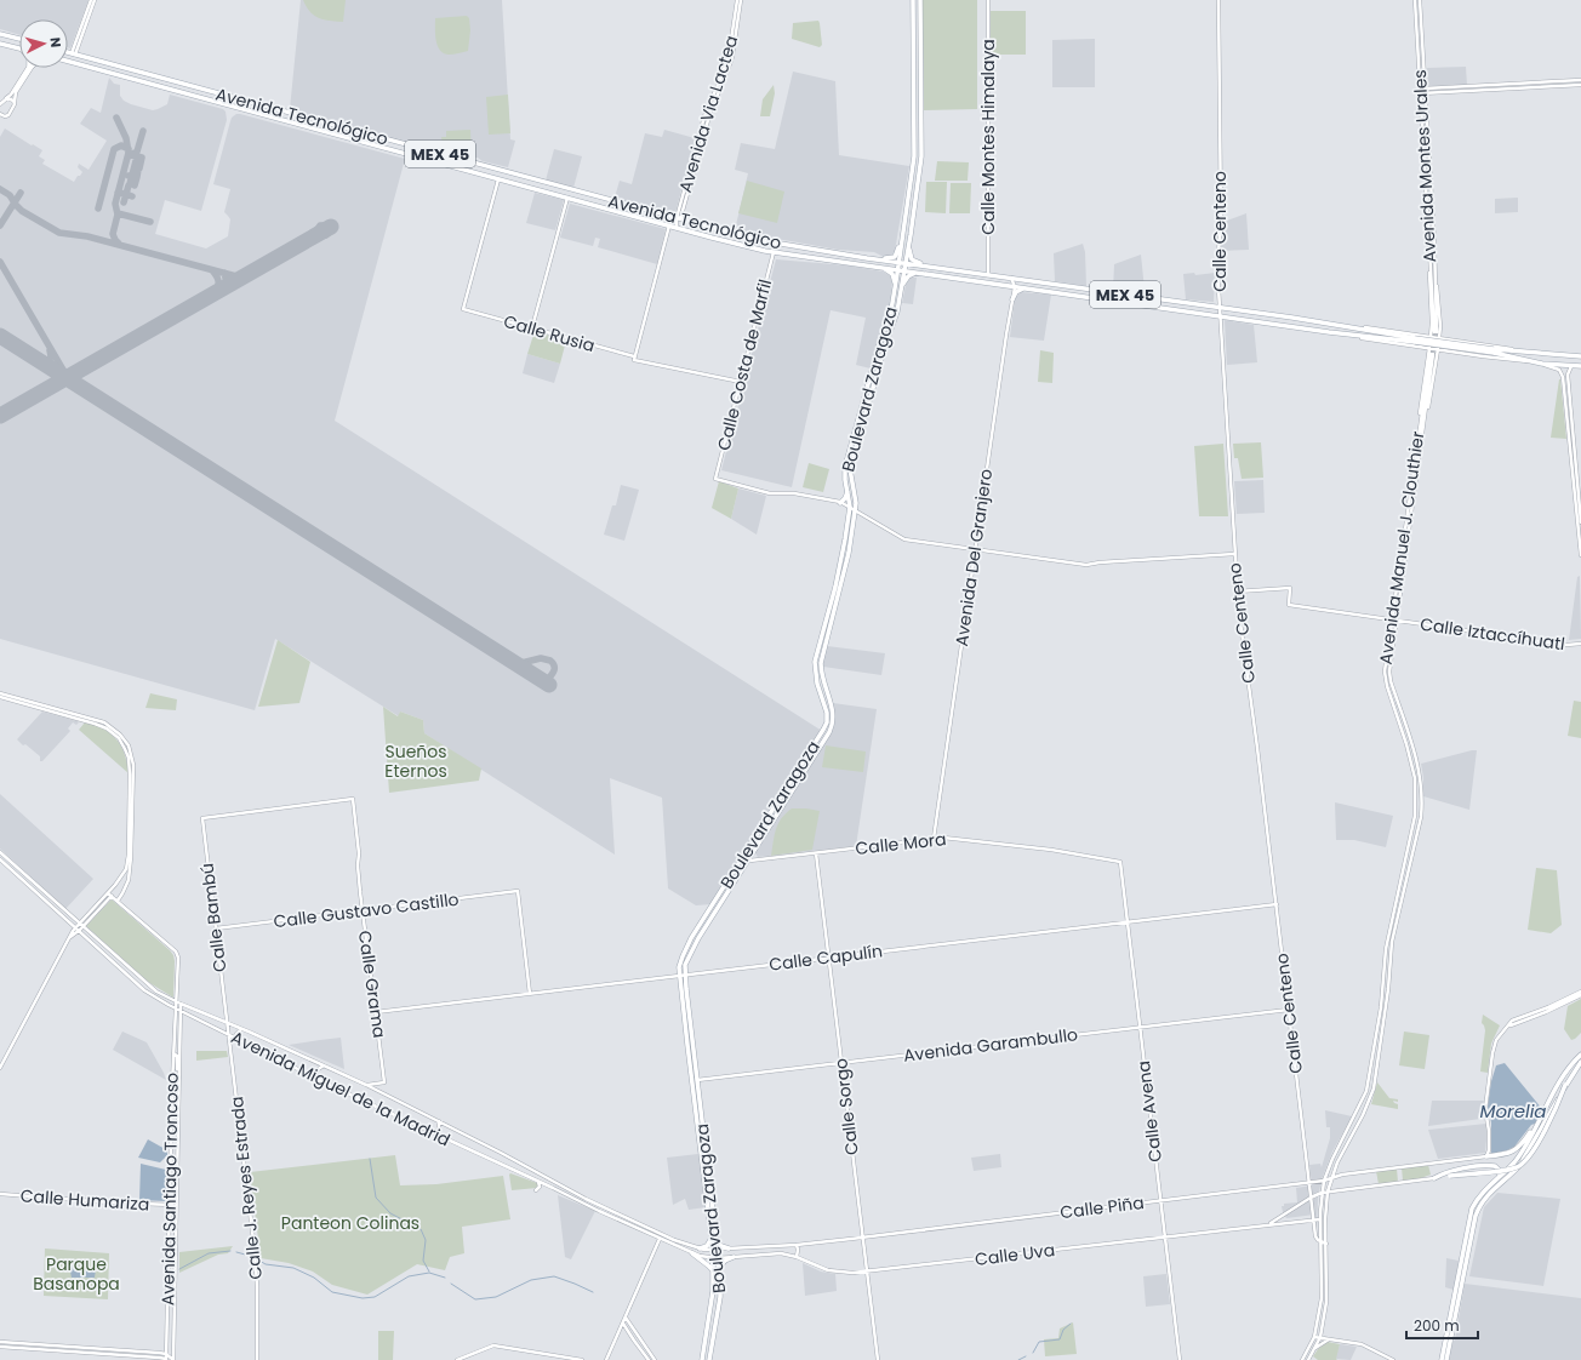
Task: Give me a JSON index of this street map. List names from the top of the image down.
{
  "streets": {
    "main road": [
      "Avenida Via Lactea",
      "Avenida Tecnológico",
      "Calle Montes Himalaya",
      "MEX 45",
      "Avenida Montes Urales",
      "Calle Centeno",
      "Calle Rusia",
      "Calle Costa de Marfil",
      "Boulevard Zaragoza",
      "Avenida Manuel J. Clouthier",
      "Avenida Del Granjero",
      "Calle Iztaccíhuatl",
      "Calle Mora",
      "Calle Gustavo Castillo",
      "Calle Bambú",
      "Calle Capulín",
      "Calle Grama",
      "Avenida Garambullo",
      "Avenida Miguel de la Madrid",
      "Calle Sorgo",
      "Calle Avena",
      "Calle J. Reyes Estrada",
      "Avenida Santiago Troncoso",
      "Calle Humariza",
      "Calle Piña",
      "Calle Uva"
    ]
  },
  "crossings": [
    ["Avenida Via Lactea", "Avenida Tecnológico"],
    ["Avenida Tecnológico", "Calle Montes Himalaya"],
    ["Avenida Tecnológico", "Calle Centeno"],
    ["Avenida Tecnológico", "Calle Rusia"],
    ["Avenida Tecnológico", "Calle Costa de Marfil"],
    ["Avenida Tecnológico", "Boulevard Zaragoza"],
    ["Avenida Tecnológico", "Avenida Del Granjero"],
    ["Calle Centeno", "Avenida Manuel J. Clouthier"],
    ["Calle Centeno", "Calle Iztaccíhuatl"],
    ["Calle Centeno", "Calle Capulín"],
    ["Calle Centeno", "Avenida Garambullo"],
    ["Calle Centeno", "Calle Piña"],
    ["Calle Centeno", "Calle Uva"],
    ["Calle Rusia", "Calle Costa de Marfil"],
    ["Boulevard Zaragoza", "Calle Mora"],
    ["Boulevard Zaragoza", "Calle Capulín"],
    ["Boulevard Zaragoza", "Avenida Garambullo"],
    ["Boulevard Zaragoza", "Avenida Miguel de la Madrid"],
    ["Boulevard Zaragoza", "Calle Piña"],
    ["Boulevard Zaragoza", "Calle Uva"],
    ["Avenida Manuel J. Clouthier", "Calle Iztaccíhuatl"],
    ["Avenida Manuel J. Clouthier", "Calle Piña"],
    ["Avenida Manuel J. Clouthier", "Calle Uva"],
    ["Avenida Del Granjero", "Calle Mora"],
    ["Calle Mora", "Calle Sorgo"],
    ["Calle Mora", "Calle Avena"],
    ["Calle Gustavo Castillo", "Calle Bambú"],
    ["Calle Gustavo Castillo", "Calle Capulín"],
    ["Calle Gustavo Castillo", "Calle Grama"],
    ["Calle Bambú", "Calle Grama"],
    ["Calle Bambú", "Calle J. Reyes Estrada"],
    ["Calle Capulín", "Calle Grama"],
    ["Calle Capulín", "Calle Sorgo"],
    ["Calle Capulín", "Calle Avena"],
    ["Calle Grama", "Avenida Miguel de la Madrid"],
    ["Avenida Garambullo", "Calle Sorgo"],
    ["Avenida Garambullo", "Calle Avena"],
    ["Avenida Miguel de la Madrid", "Calle J. Reyes Estrada"],
    ["Avenida Miguel de la Madrid", "Avenida Santiago Troncoso"],
    ["Avenida Miguel de la Madrid", "Calle Piña"],
    ["Avenida Miguel de la Madrid", "Calle Uva"],
    ["Calle Sorgo", "Calle Piña"],
    ["Calle Sorgo", "Calle Uva"],
    ["Calle Avena", "Calle Piña"],
    ["Calle Avena", "Calle Uva"],
    ["Avenida Santiago Troncoso", "Calle Humariza"]
  ],
  "water": ["Morelia"],
  "parks": ["Sueños Eternos", "Panteon Colinas", "Parque Basanopa"],
  "scale_bar": "200 m",
  "north": "right"
}
